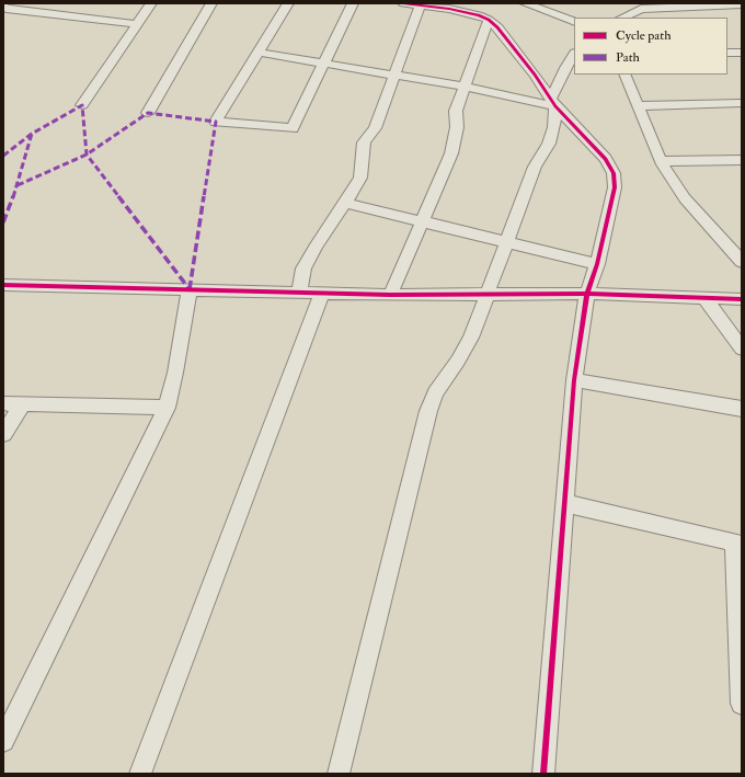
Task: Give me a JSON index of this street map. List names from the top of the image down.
{
  "legend": ["Cycle path", "Path"]
}
